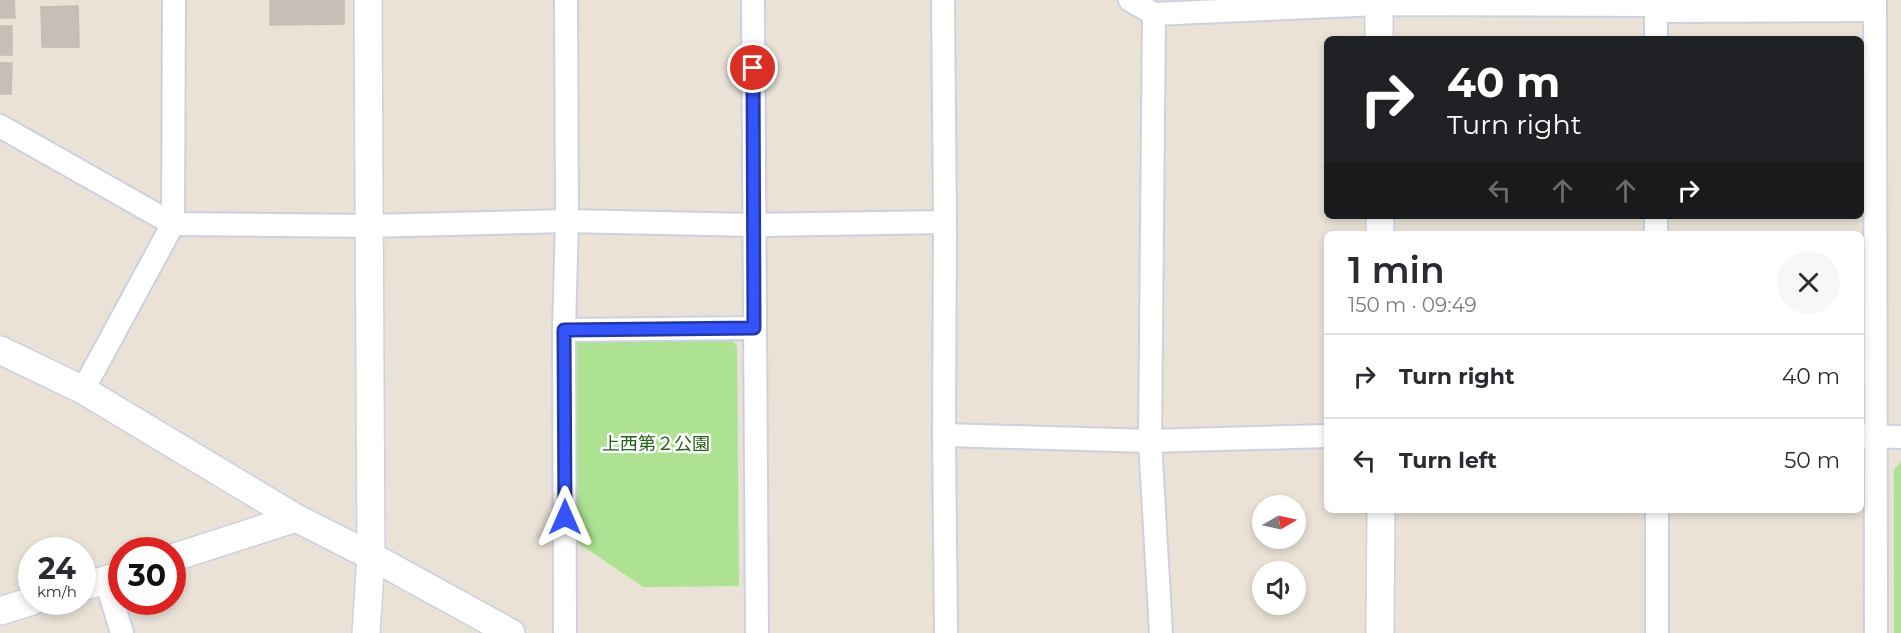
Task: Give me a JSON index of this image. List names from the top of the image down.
{
  "parks": ["上西第２公園"],
  "north": "right",
  "page": {
    "turn": ["40 m", "Turn right"],
    "heading": ["1 min", "150 m · 09:49"],
    "list": [
      {
        "name": "Turn right",
        "value": "40 m"
      },
      {
        "name": "Turn left",
        "value": "50 m"
      }
    ],
    "speed": "24 km/h",
    "limit": "30"
  }
}
